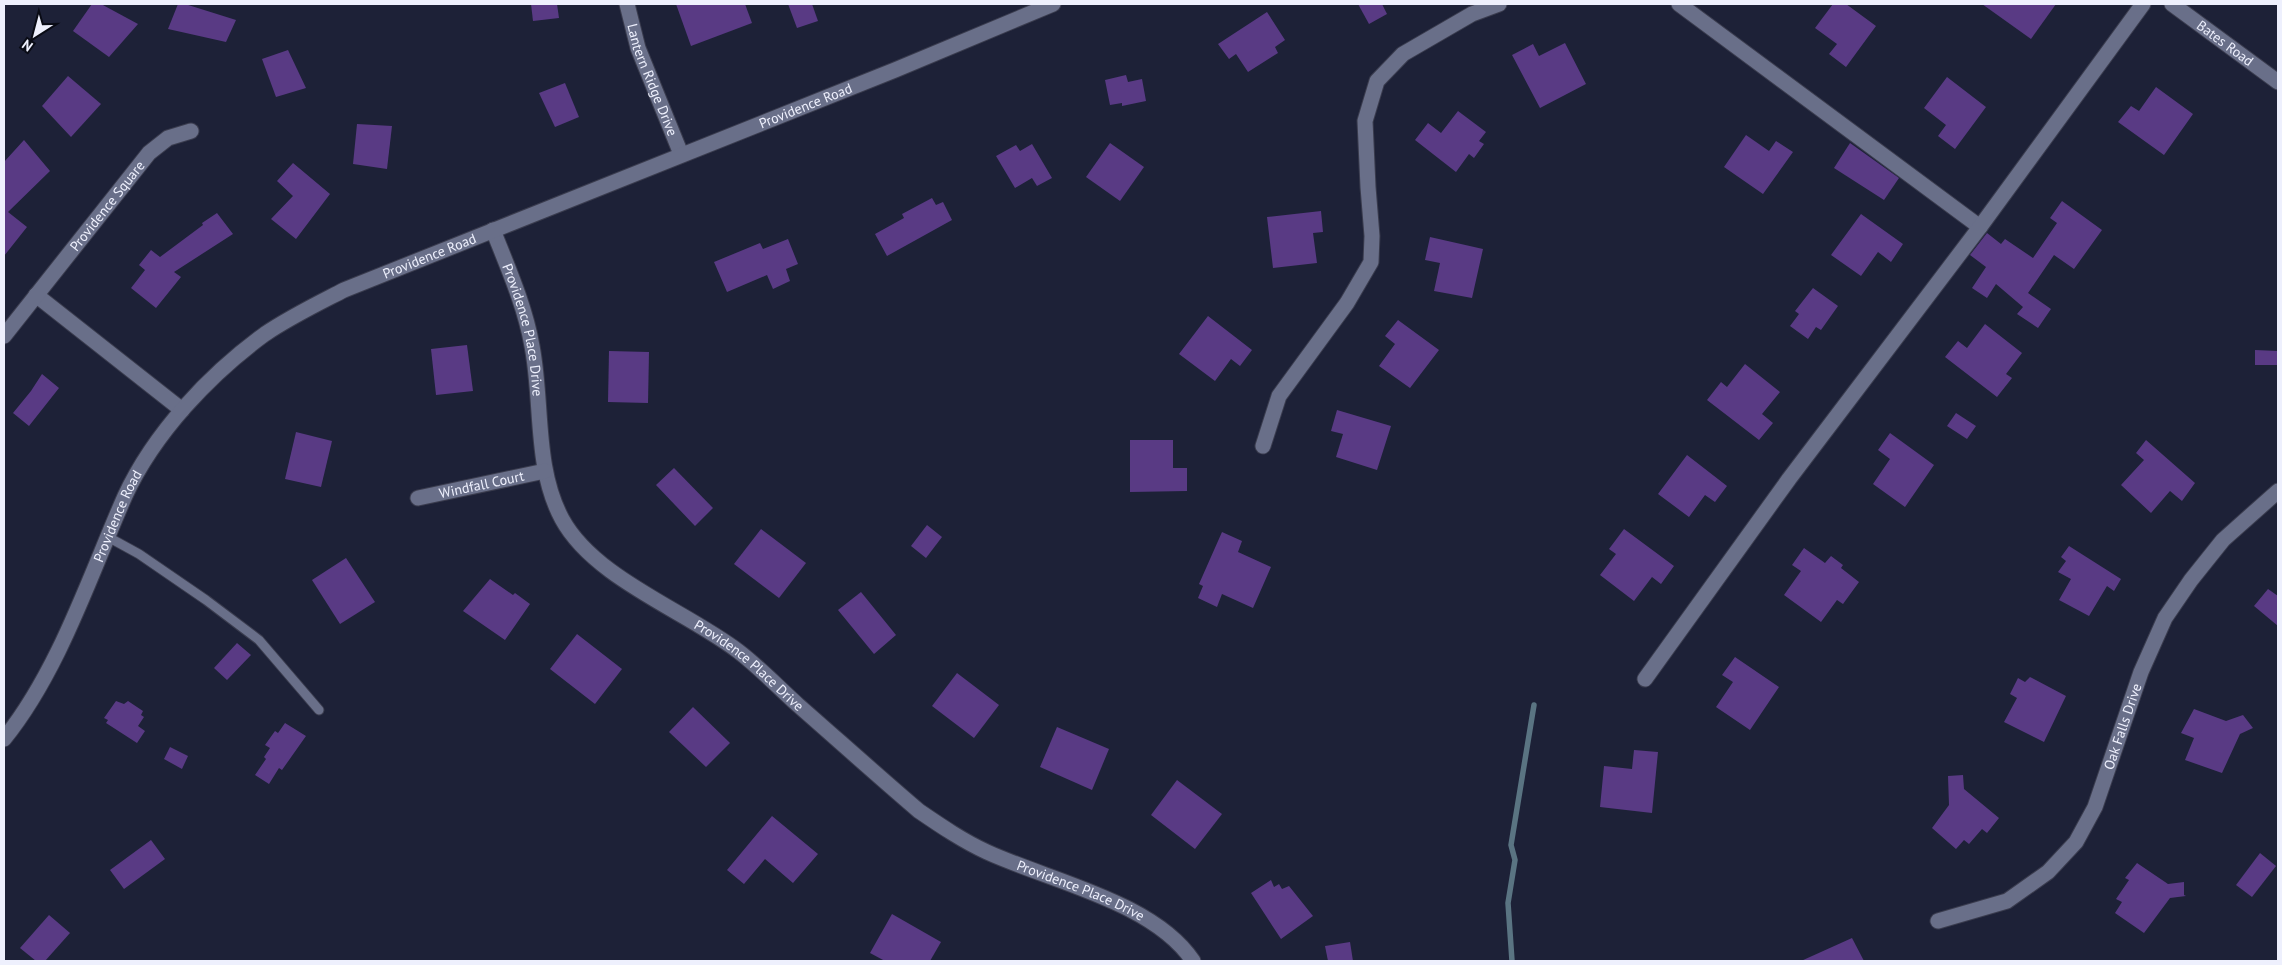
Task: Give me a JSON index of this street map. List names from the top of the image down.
{
  "streets": {
    "street": [
      "Bates Road",
      "Lantern Ridge Drive",
      "Providence Road",
      "Providence Square",
      "Providence Place Drive",
      "Windfall Court",
      "Oak Falls Drive"
    ]
  },
  "crossings": [
    ["Lantern Ridge Drive", "Providence Road"],
    ["Providence Road", "Providence Place Drive"],
    ["Providence Place Drive", "Windfall Court"]
  ],
  "north": "bottom left"
}
